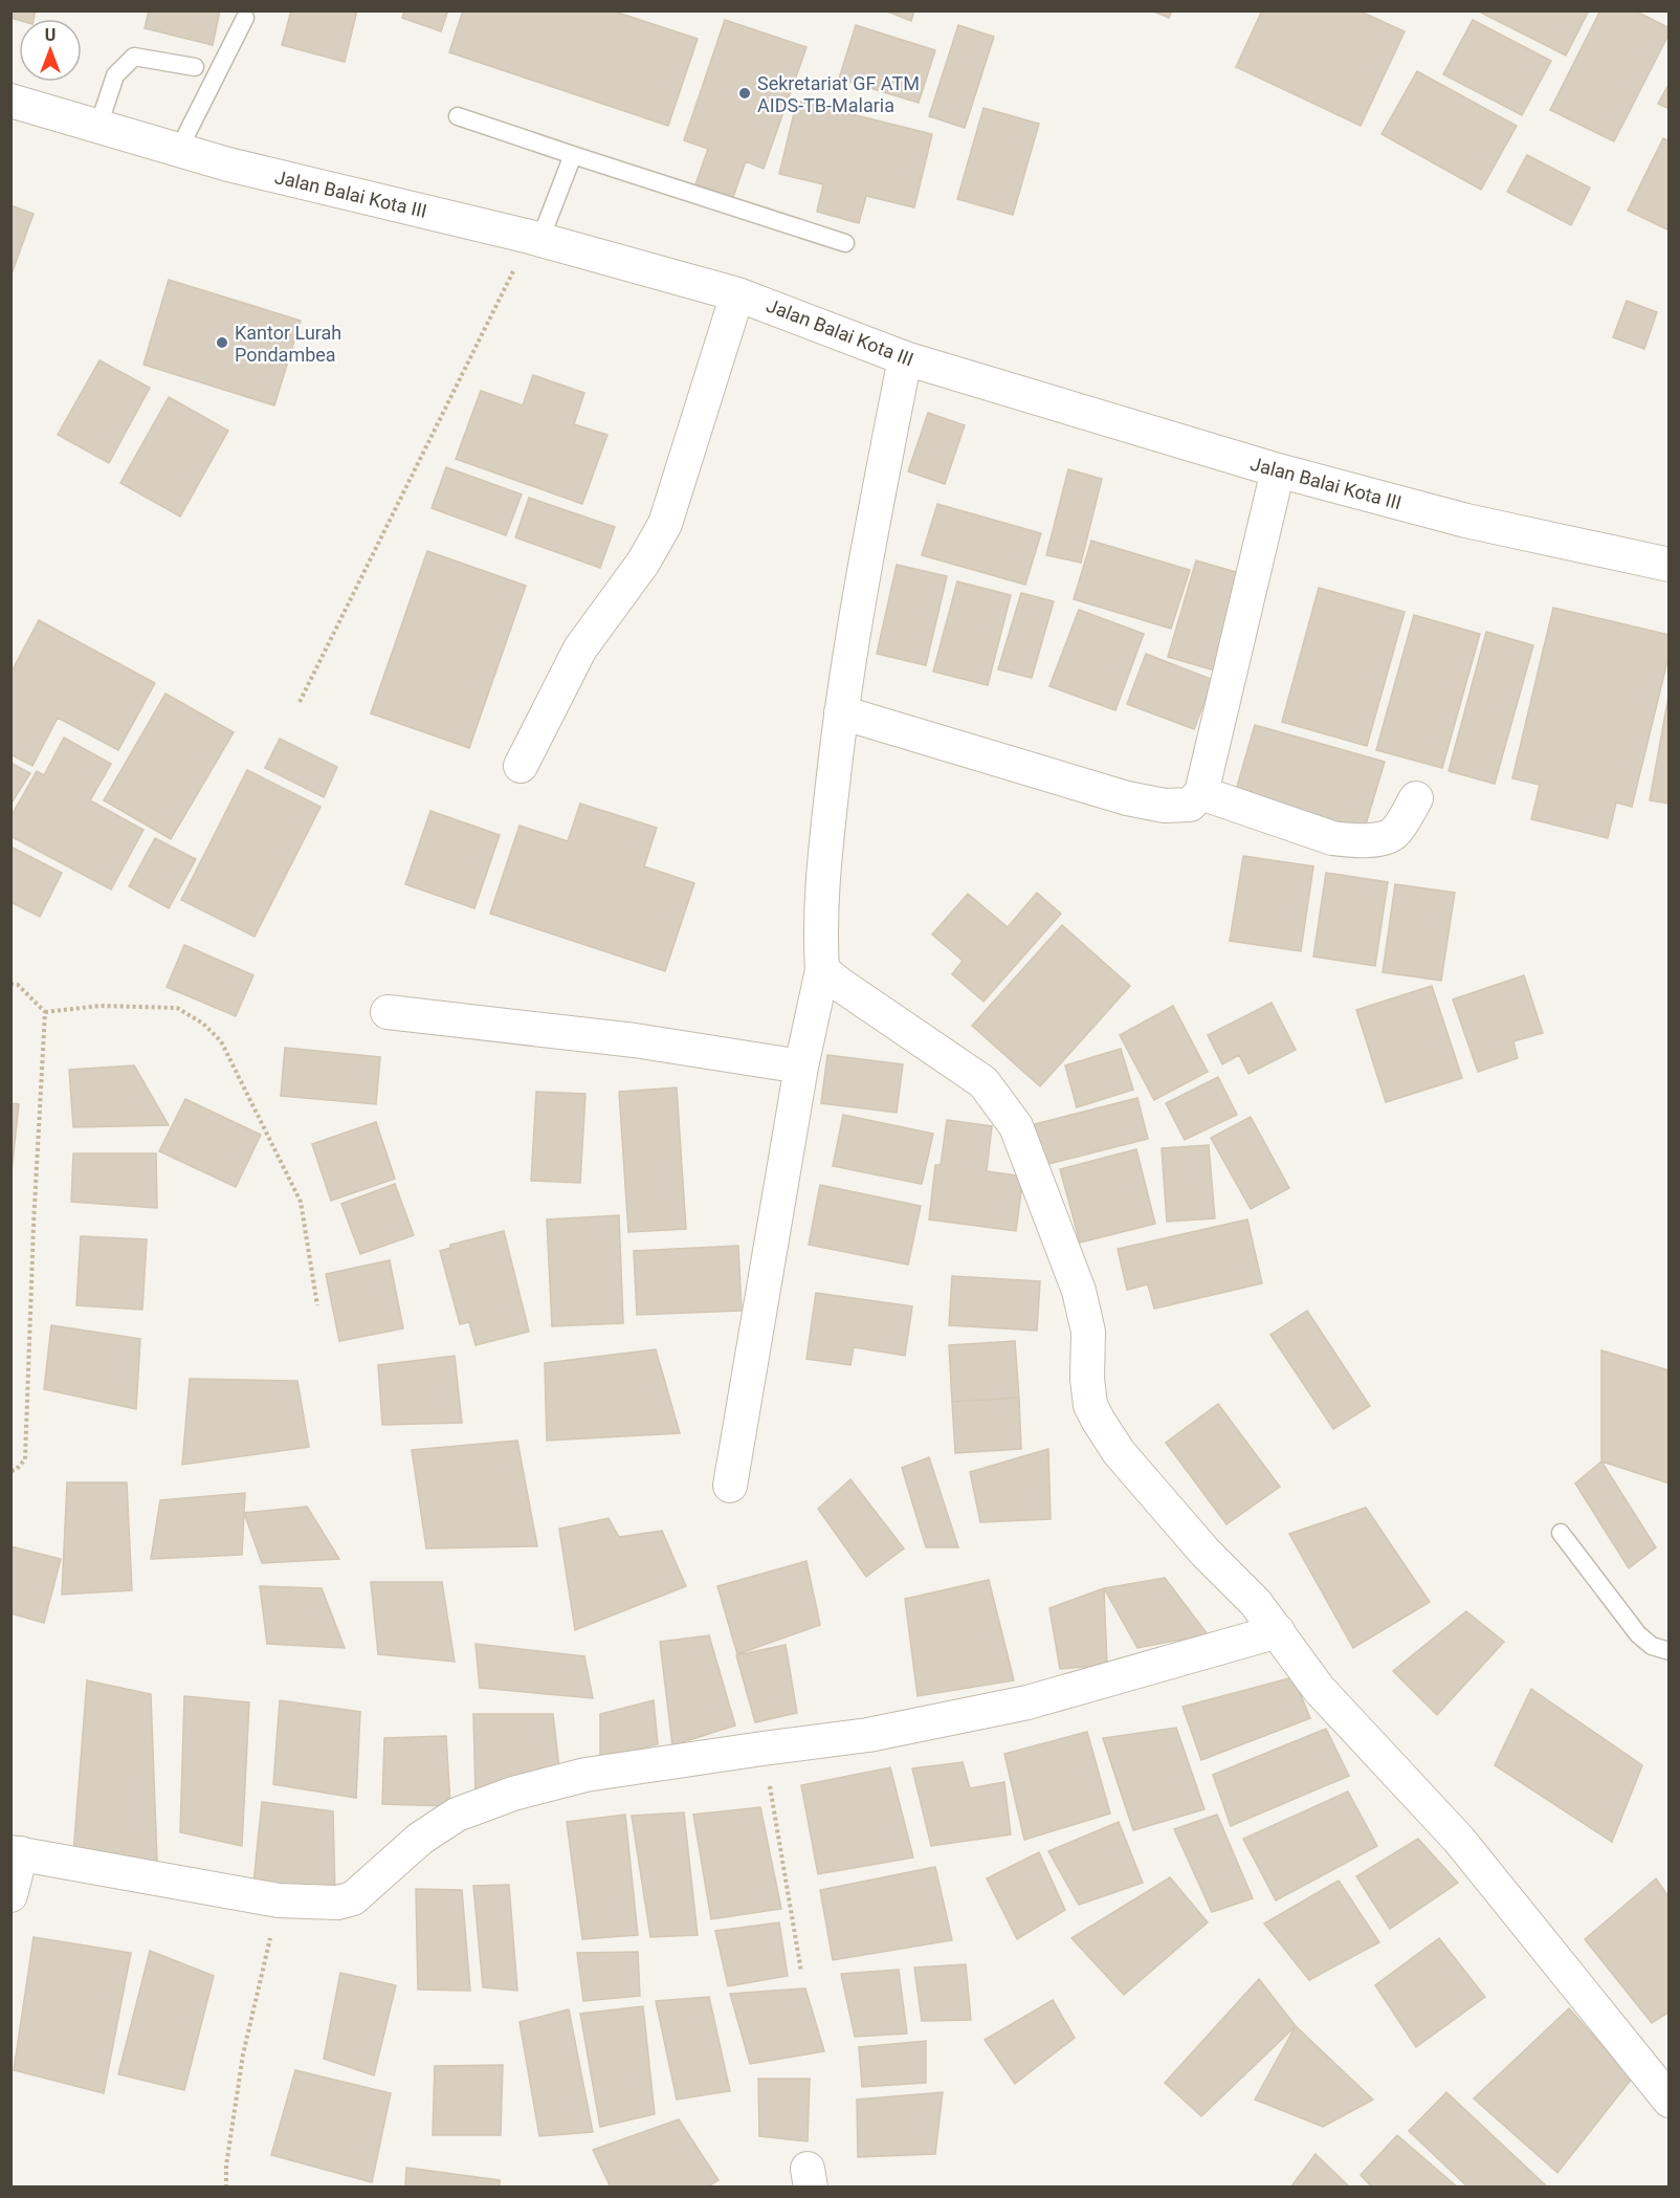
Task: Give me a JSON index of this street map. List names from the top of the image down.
{
  "streets": {
    "street": ["Jalan Balai Kota III"]
  },
  "places": ["Sekretariat GF ATM AIDS-TB-Malaria", "Kantor Lurah Pondambea"],
  "north": "top"
}
